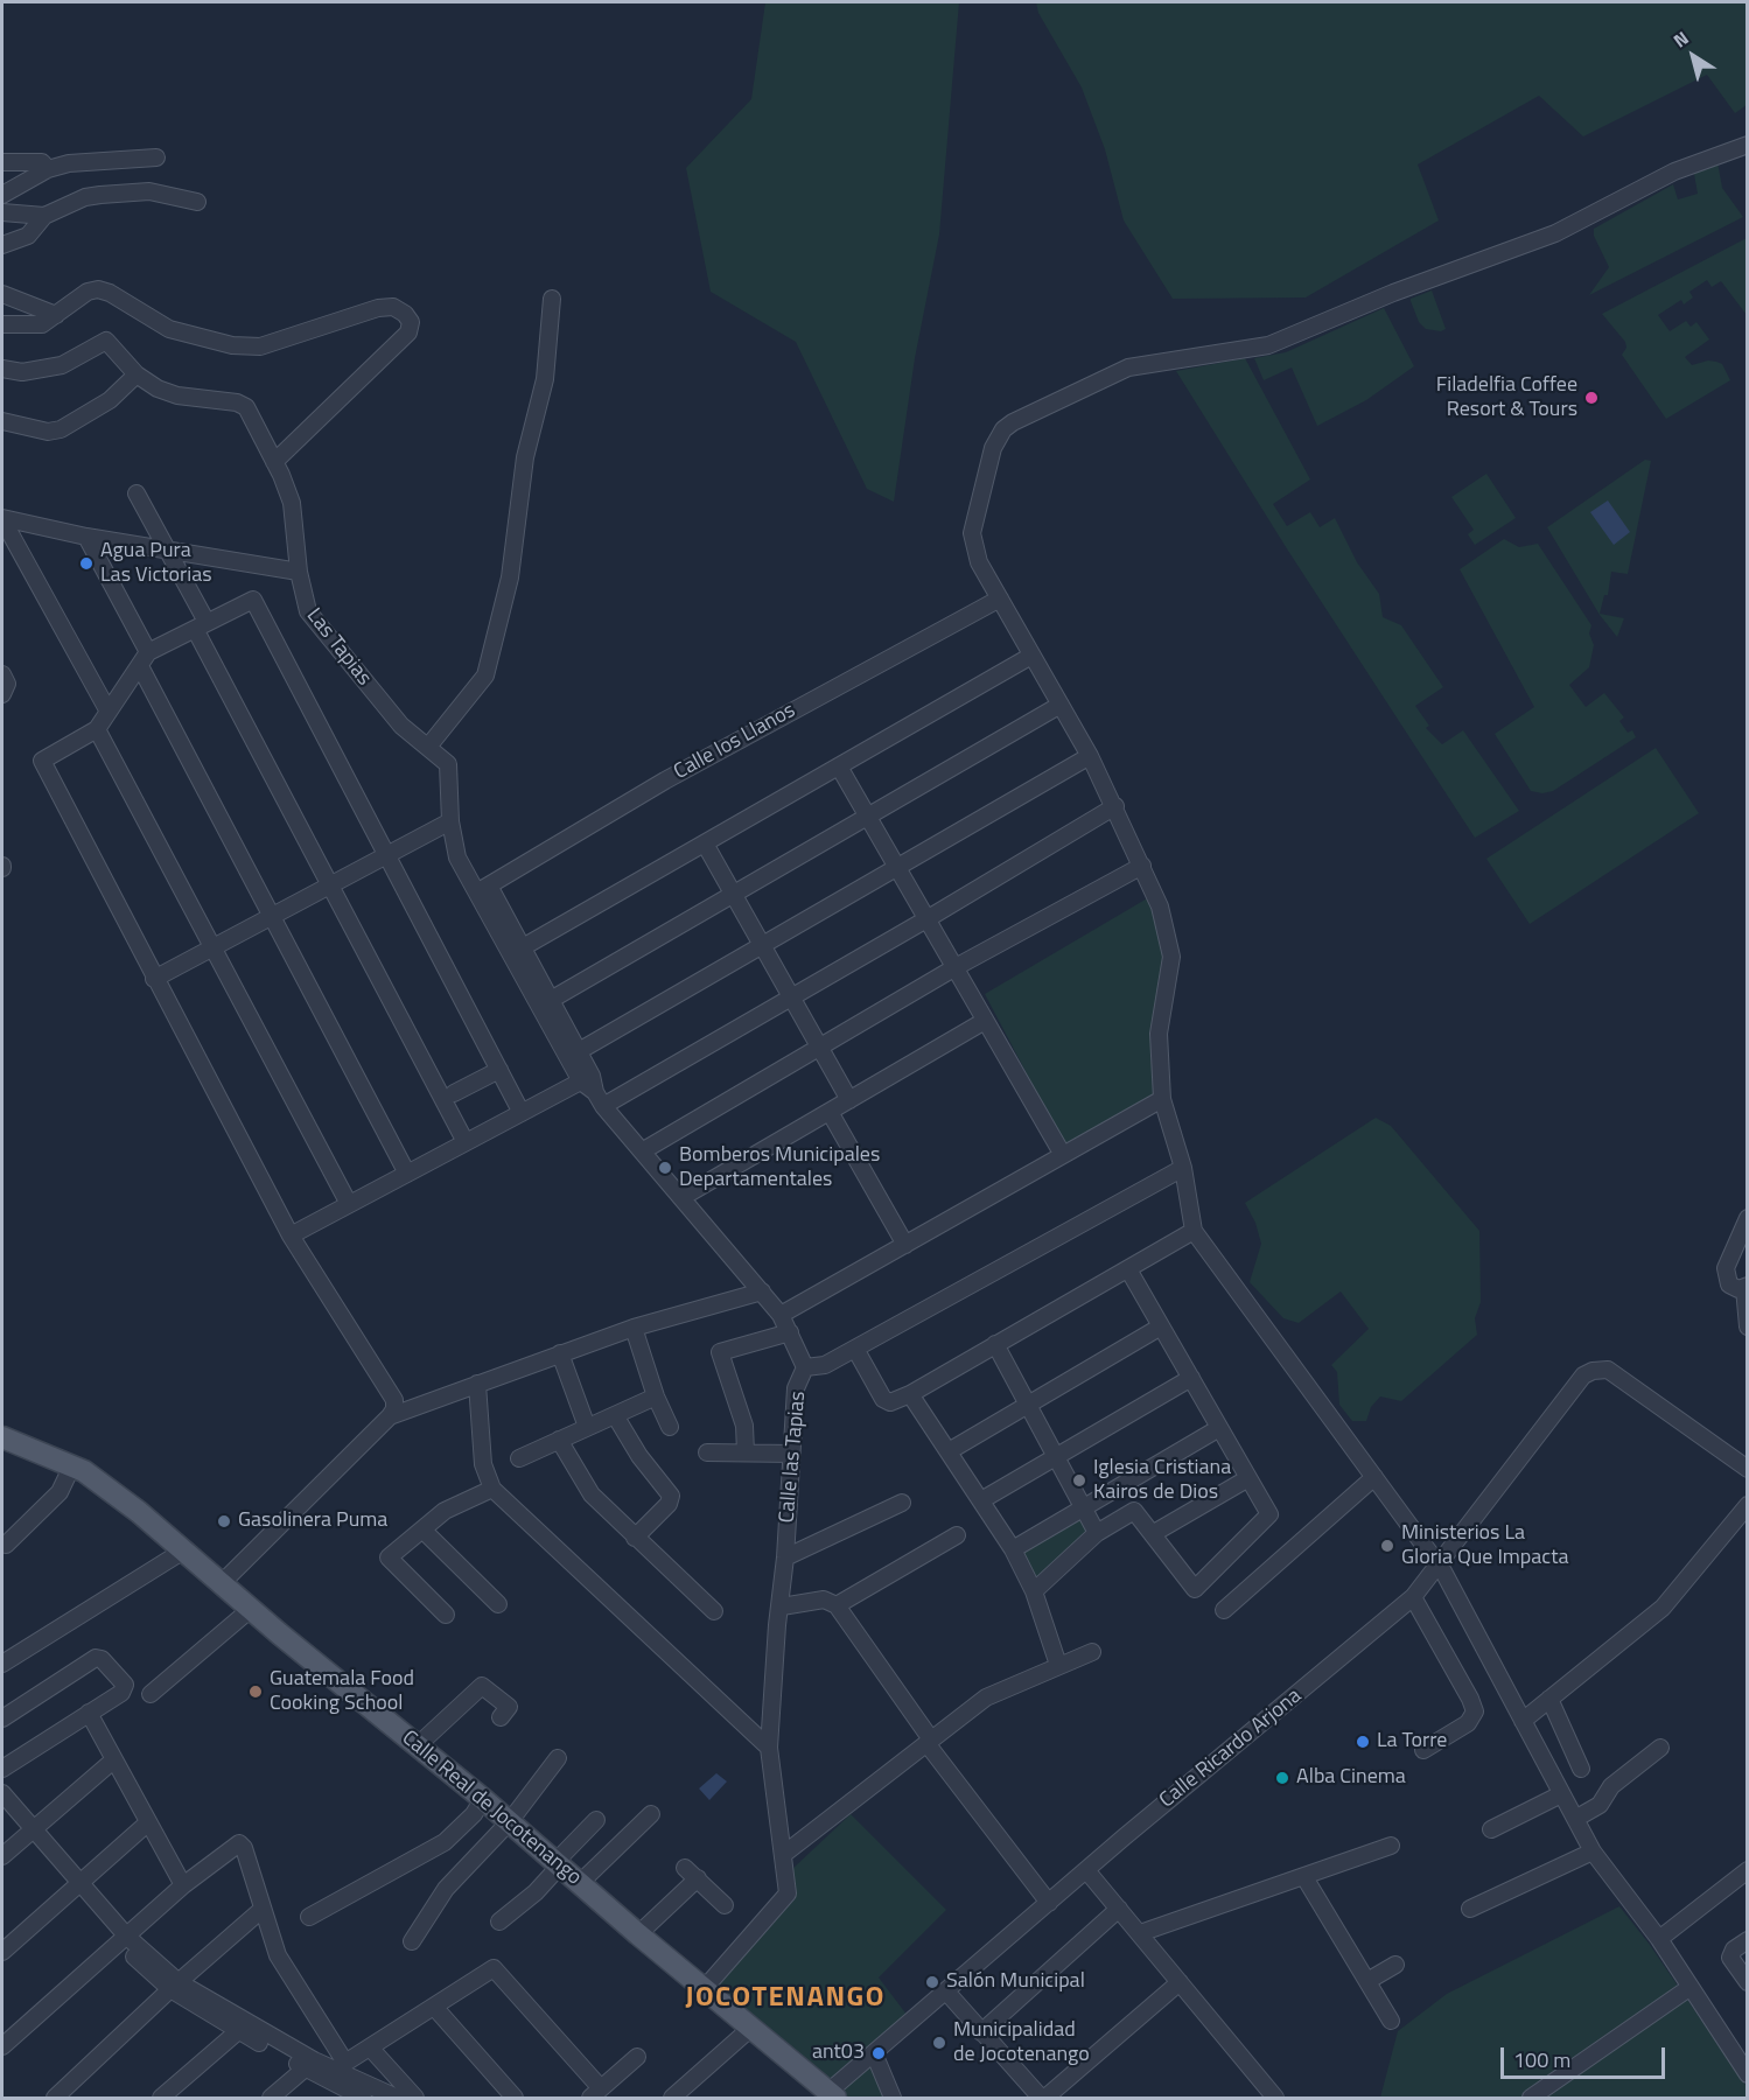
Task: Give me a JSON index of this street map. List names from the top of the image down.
{
  "streets": {
    "main road": ["Calle Real de Jocotenango"],
    "street": [
      "Las Tapias",
      "Calle los Llanos",
      "Calle las Tapias",
      "Calle Ricardo Arjona"
    ]
  },
  "crossings": [
    ["Las Tapias", "Calle los Llanos"],
    ["Las Tapias", "Calle las Tapias"],
    ["Calle las Tapias", "Calle Real de Jocotenango"],
    ["Calle Ricardo Arjona", "Calle Real de Jocotenango"]
  ],
  "districts": ["JOCOTENANGO"],
  "places": [
    "Filadelfia Coffee Resort & Tours",
    "Agua Pura Las Victorias",
    "Bomberos Municipales Departamentales",
    "Iglesia Cristiana Kairos de Dios",
    "Gasolinera Puma",
    "Ministerios La Gloria Que Impacta",
    "Guatemala Food Cooking School",
    "La Torre",
    "Alba Cinema",
    "Salón Municipal",
    "Municipalidad de Jocotenango",
    "ant03"
  ],
  "scale_bar": "100 m",
  "north": "top left"
}
